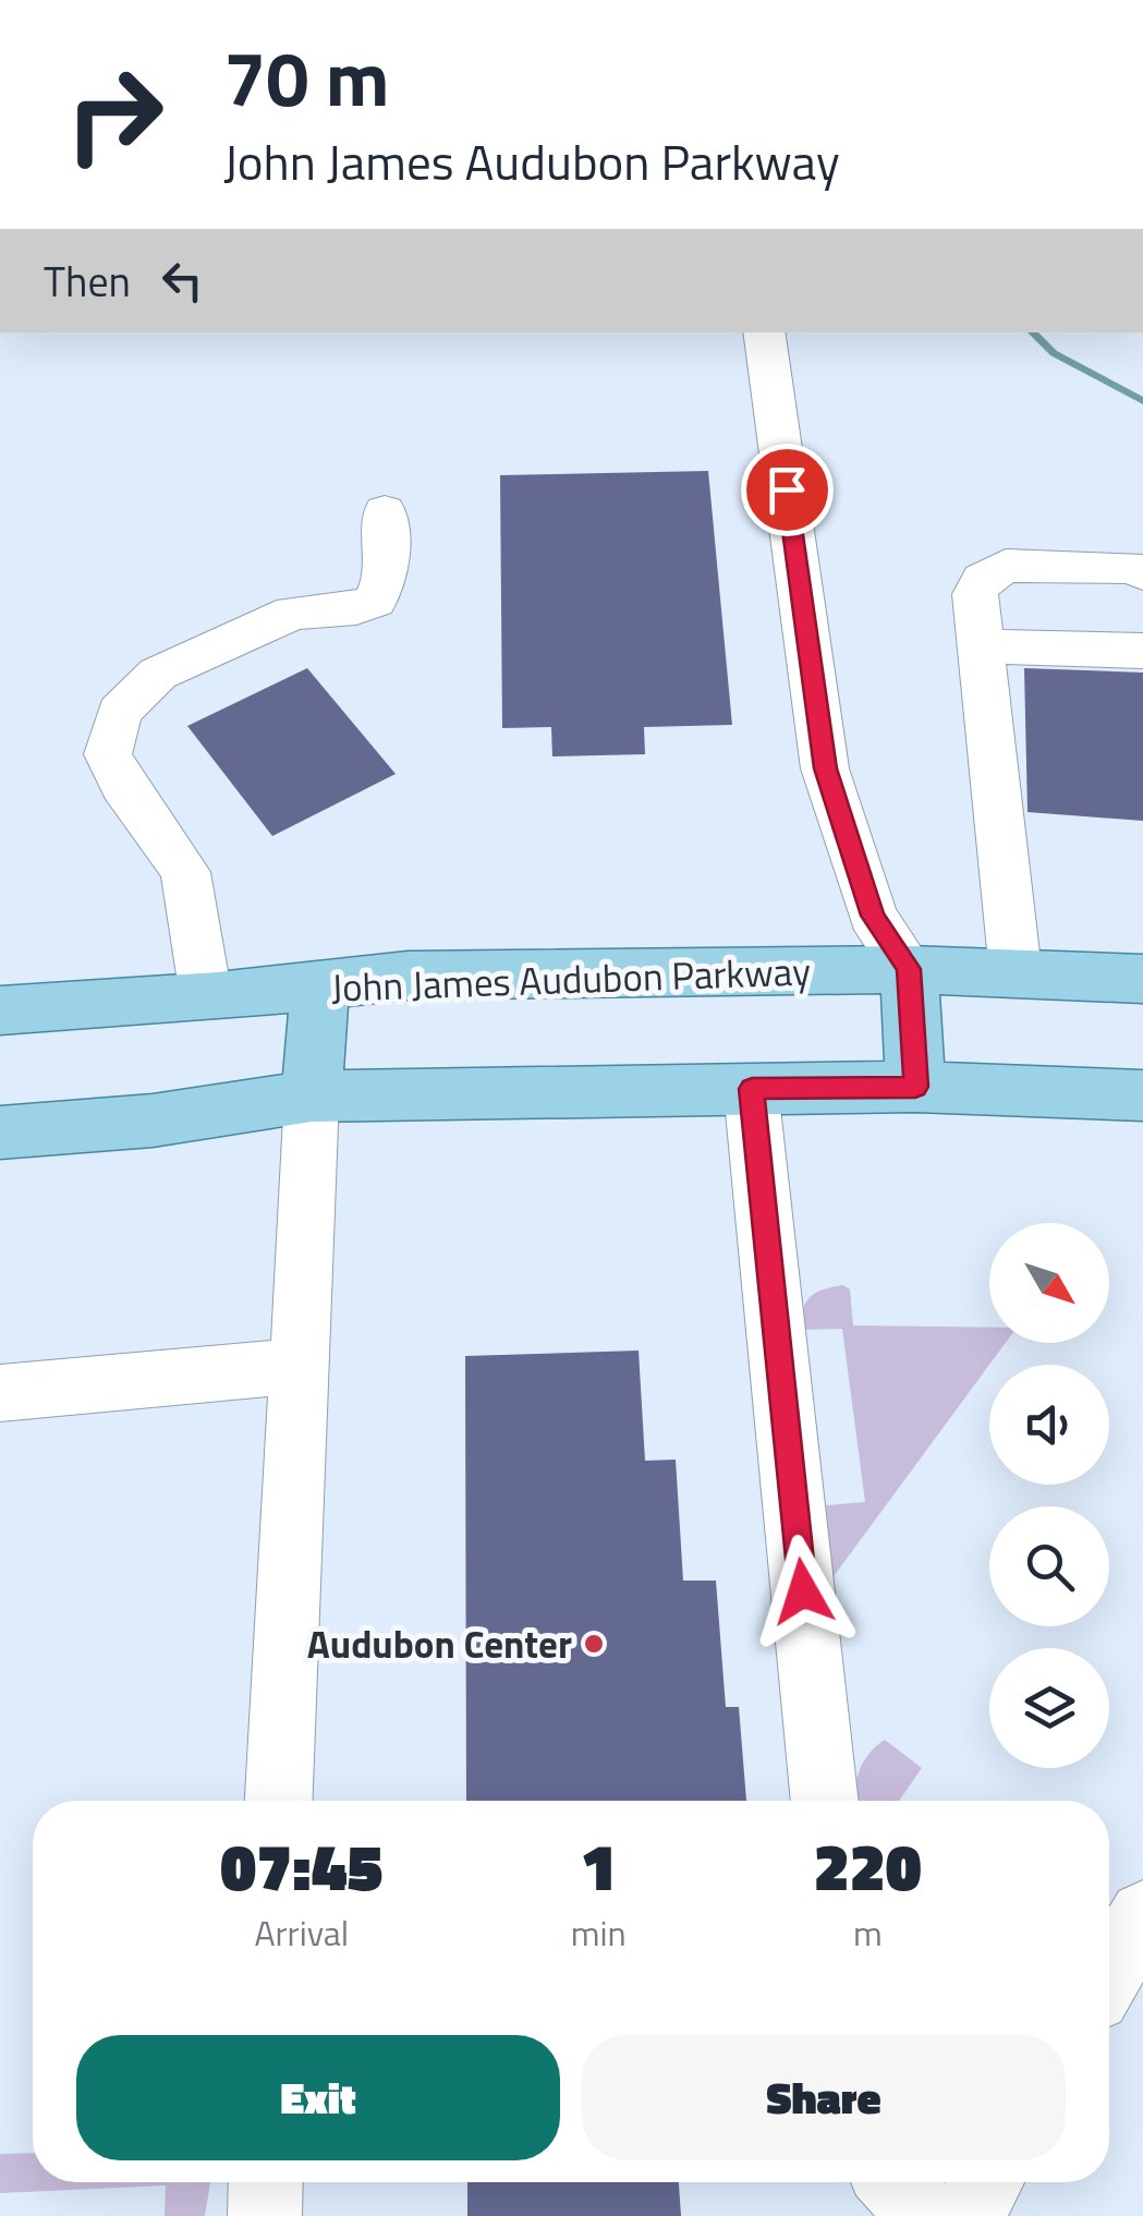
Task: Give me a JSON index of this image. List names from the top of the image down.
{
  "streets": {
    "main road": ["John James Audubon Parkway"]
  },
  "places": ["Audubon Center"],
  "north": "bottom right",
  "page": {
    "turn": ["70 m", "John James Audubon Parkway"],
    "then": "Then",
    "eta": [
      "07:45",
      "Arrival",
      "1",
      "min",
      "220",
      "m"
    ],
    "buttons": ["Exit", "Share"]
  }
}
